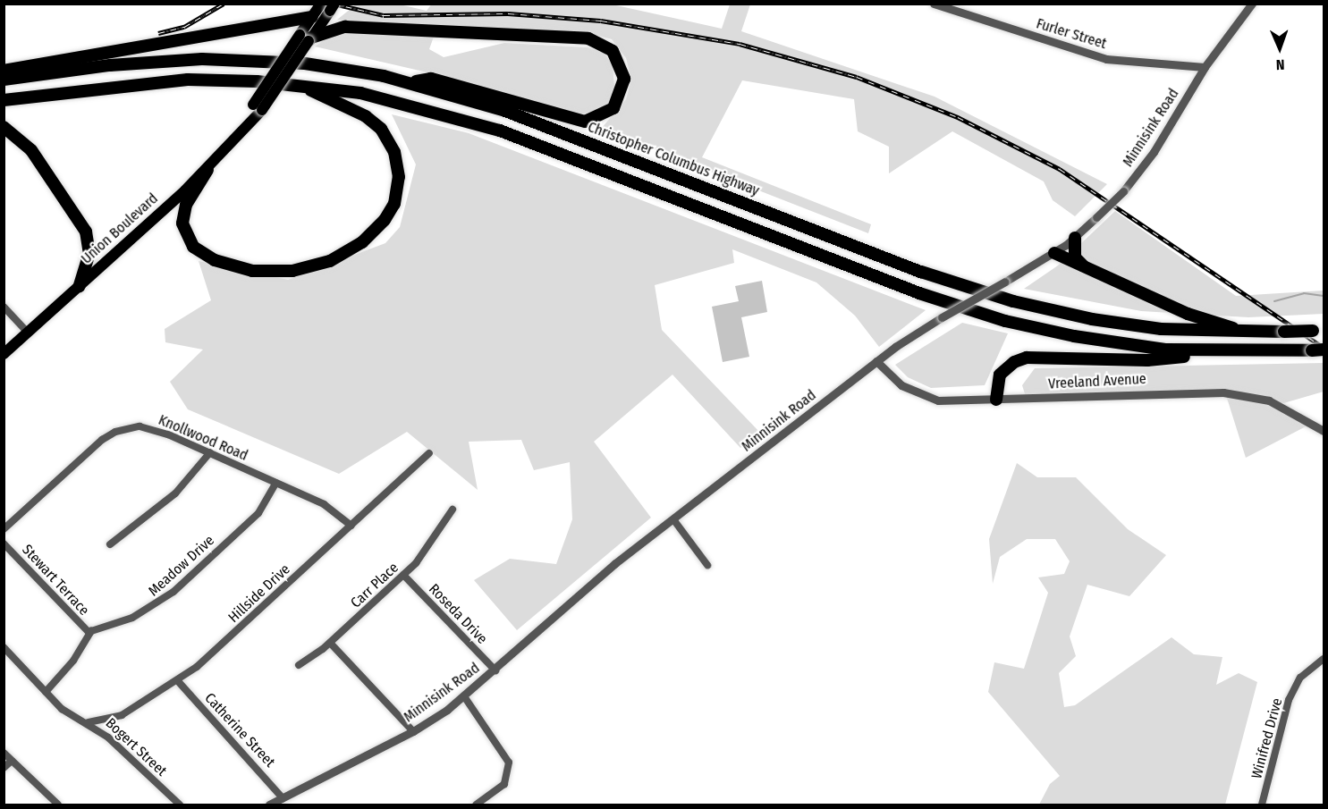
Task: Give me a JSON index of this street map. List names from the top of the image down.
{
  "streets": {
    "highway": ["Christopher Columbus Highway"],
    "main road": ["Union Boulevard"],
    "street": [
      "Furler Street",
      "Minnisink Road",
      "Vreeland Avenue",
      "Knollwood Road",
      "Meadow Drive",
      "Stewart Terrace",
      "Carr Place",
      "Hillside Drive",
      "Roseda Drive",
      "Catherine Street",
      "Winifred Drive",
      "Bogert Street"
    ]
  },
  "crossings": [
    ["Furler Street", "Minnisink Road"],
    ["Minnisink Road", "Vreeland Avenue"],
    ["Minnisink Road", "Roseda Drive"],
    ["Minnisink Road", "Catherine Street"],
    ["Knollwood Road", "Meadow Drive"],
    ["Knollwood Road", "Hillside Drive"],
    ["Meadow Drive", "Stewart Terrace"],
    ["Carr Place", "Roseda Drive"],
    ["Hillside Drive", "Catherine Street"],
    ["Hillside Drive", "Bogert Street"]
  ],
  "north": "bottom"
}
